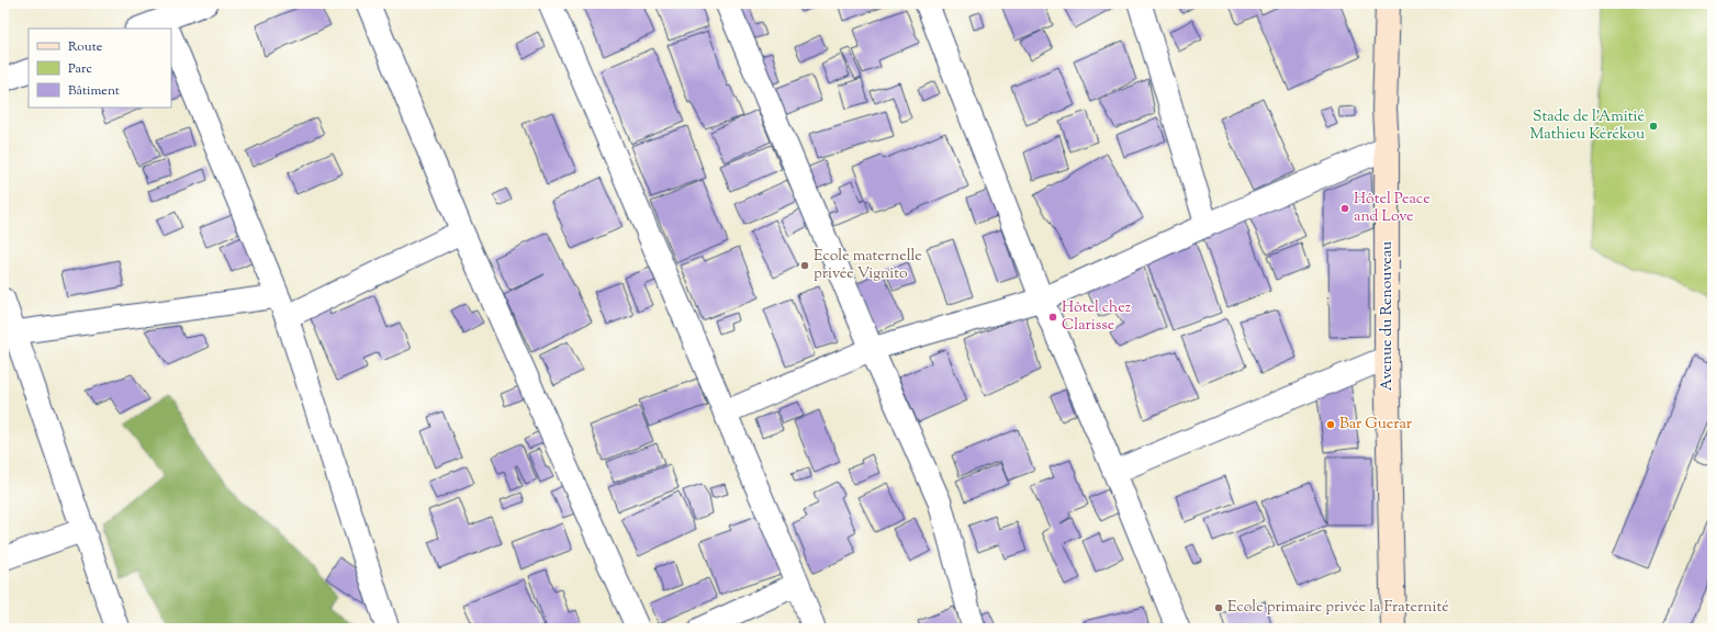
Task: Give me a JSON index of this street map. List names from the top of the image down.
{
  "streets": {
    "main road": ["Avenue du Renouveau"]
  },
  "places": [
    "Stade de l'Amitié Mathieu Kérékou",
    "Hôtel Peace and Love",
    "Ecole maternelle privée Vignito",
    "Hôtel chez Clarisse",
    "Bar Guerar",
    "Ecole primaire privée la Fraternité"
  ],
  "legend": ["Route", "Parc", "Bâtiment"]
}
